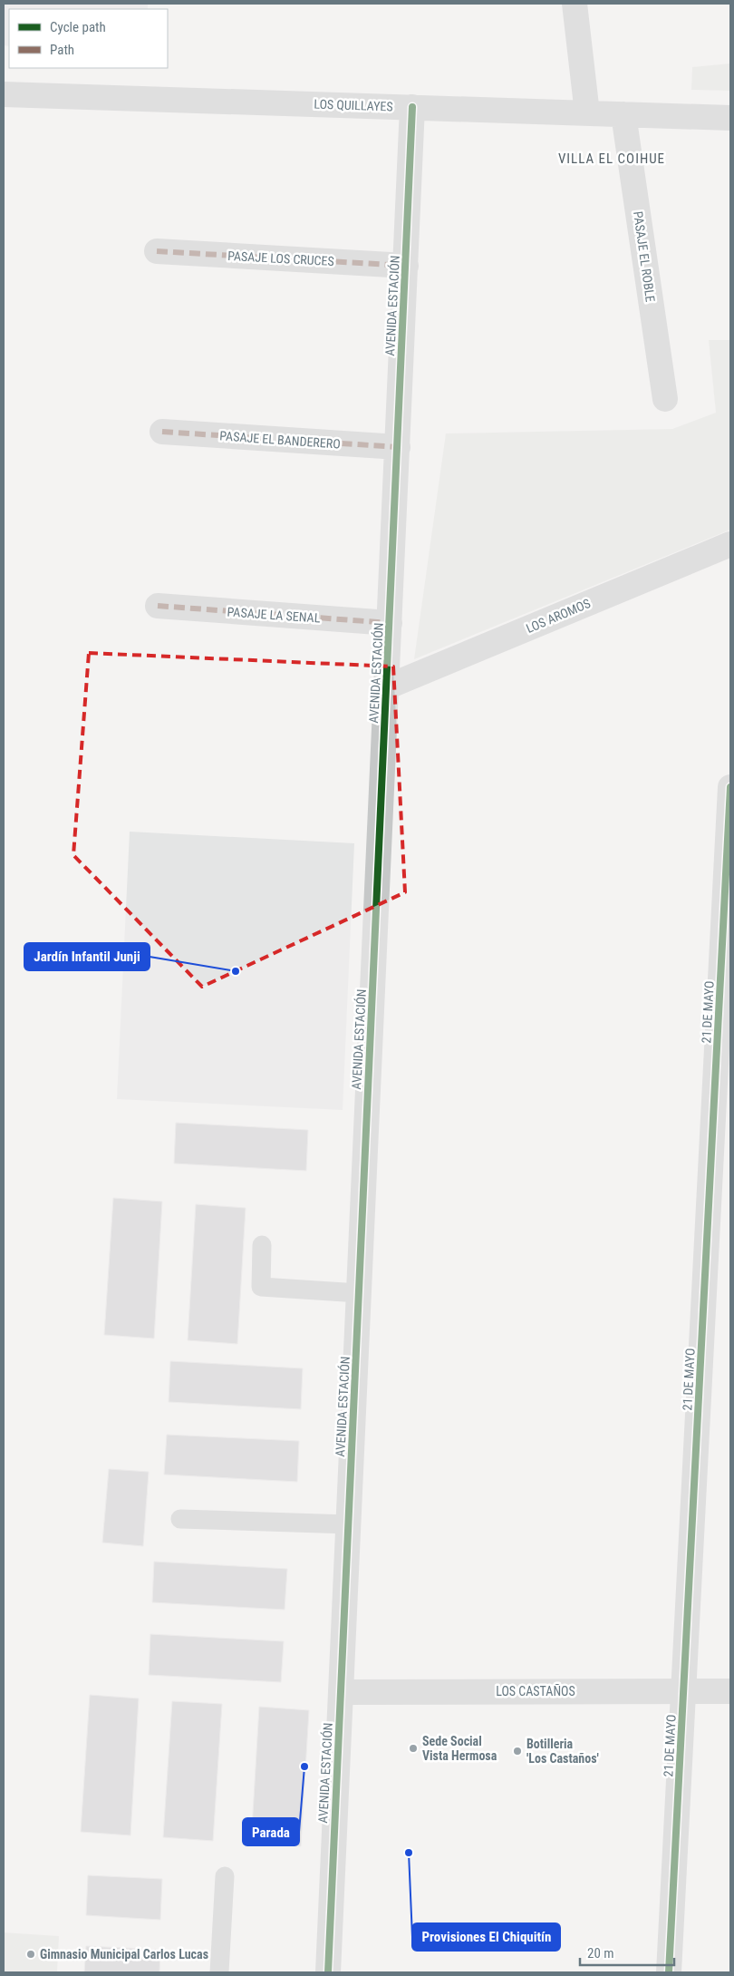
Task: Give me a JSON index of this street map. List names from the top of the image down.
{
  "streets": {
    "street": [
      "LOS QUILLAYES",
      "PASAJE EL ROBLE",
      "PASAJE LOS CRUCES",
      "AVENIDA ESTACIÓN",
      "PASAJE EL BANDERERO",
      "PASAJE LA SENAL",
      "LOS AROMOS",
      "21 DE MAYO",
      "LOS CASTAÑOS"
    ]
  },
  "crossings": [
    ["LOS QUILLAYES", "PASAJE EL ROBLE"],
    ["LOS QUILLAYES", "AVENIDA ESTACIÓN"],
    ["PASAJE LOS CRUCES", "AVENIDA ESTACIÓN"],
    ["AVENIDA ESTACIÓN", "PASAJE EL BANDERERO"],
    ["AVENIDA ESTACIÓN", "PASAJE LA SENAL"],
    ["AVENIDA ESTACIÓN", "LOS AROMOS"],
    ["AVENIDA ESTACIÓN", "LOS CASTAÑOS"],
    ["21 DE MAYO", "LOS CASTAÑOS"]
  ],
  "districts": ["VILLA EL COIHUE"],
  "places": [
    "Jardín Infantil Junji",
    "Sede Social Vista Hermosa",
    "Botilleria 'Los Castaños'",
    "Parada",
    "Provisiones El Chiquitín",
    "Gimnasio Municipal Carlos Lucas"
  ],
  "legend": ["Cycle path", "Path"],
  "scale_bar": "20 m"
}
